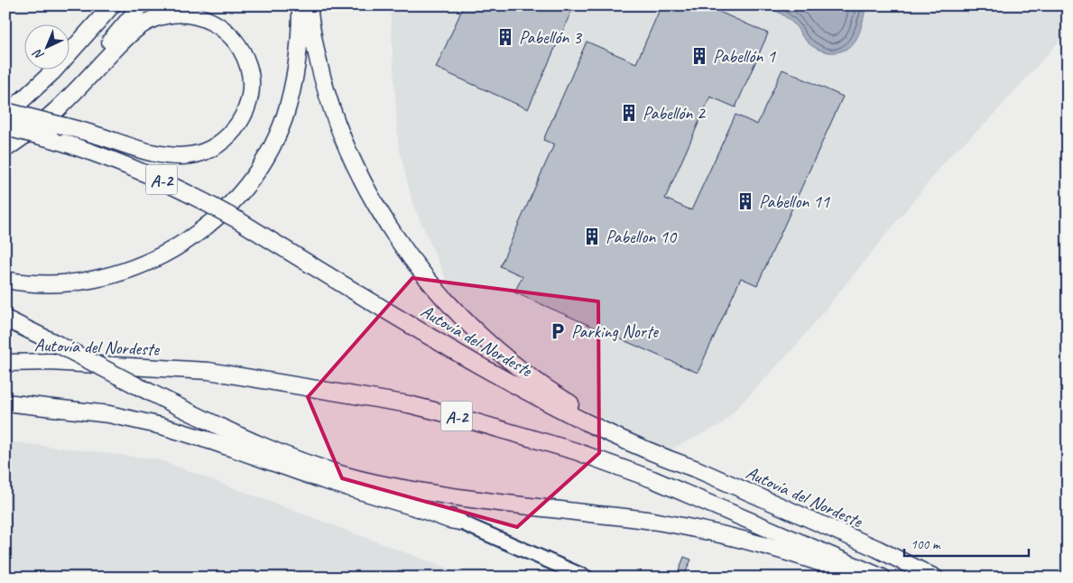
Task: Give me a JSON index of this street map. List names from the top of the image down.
{
  "streets": {
    "highway": ["A-2", "Autovía del Nordeste"]
  },
  "places": {
    "building": [
      "Pabellón 3",
      "Pabellón 1",
      "Pabellón 2",
      "Pabellon 11",
      "Pabellon 10"
    ],
    "parking": ["Parking Norte"]
  },
  "scale_bar": "100 m",
  "north": "bottom left"
}
